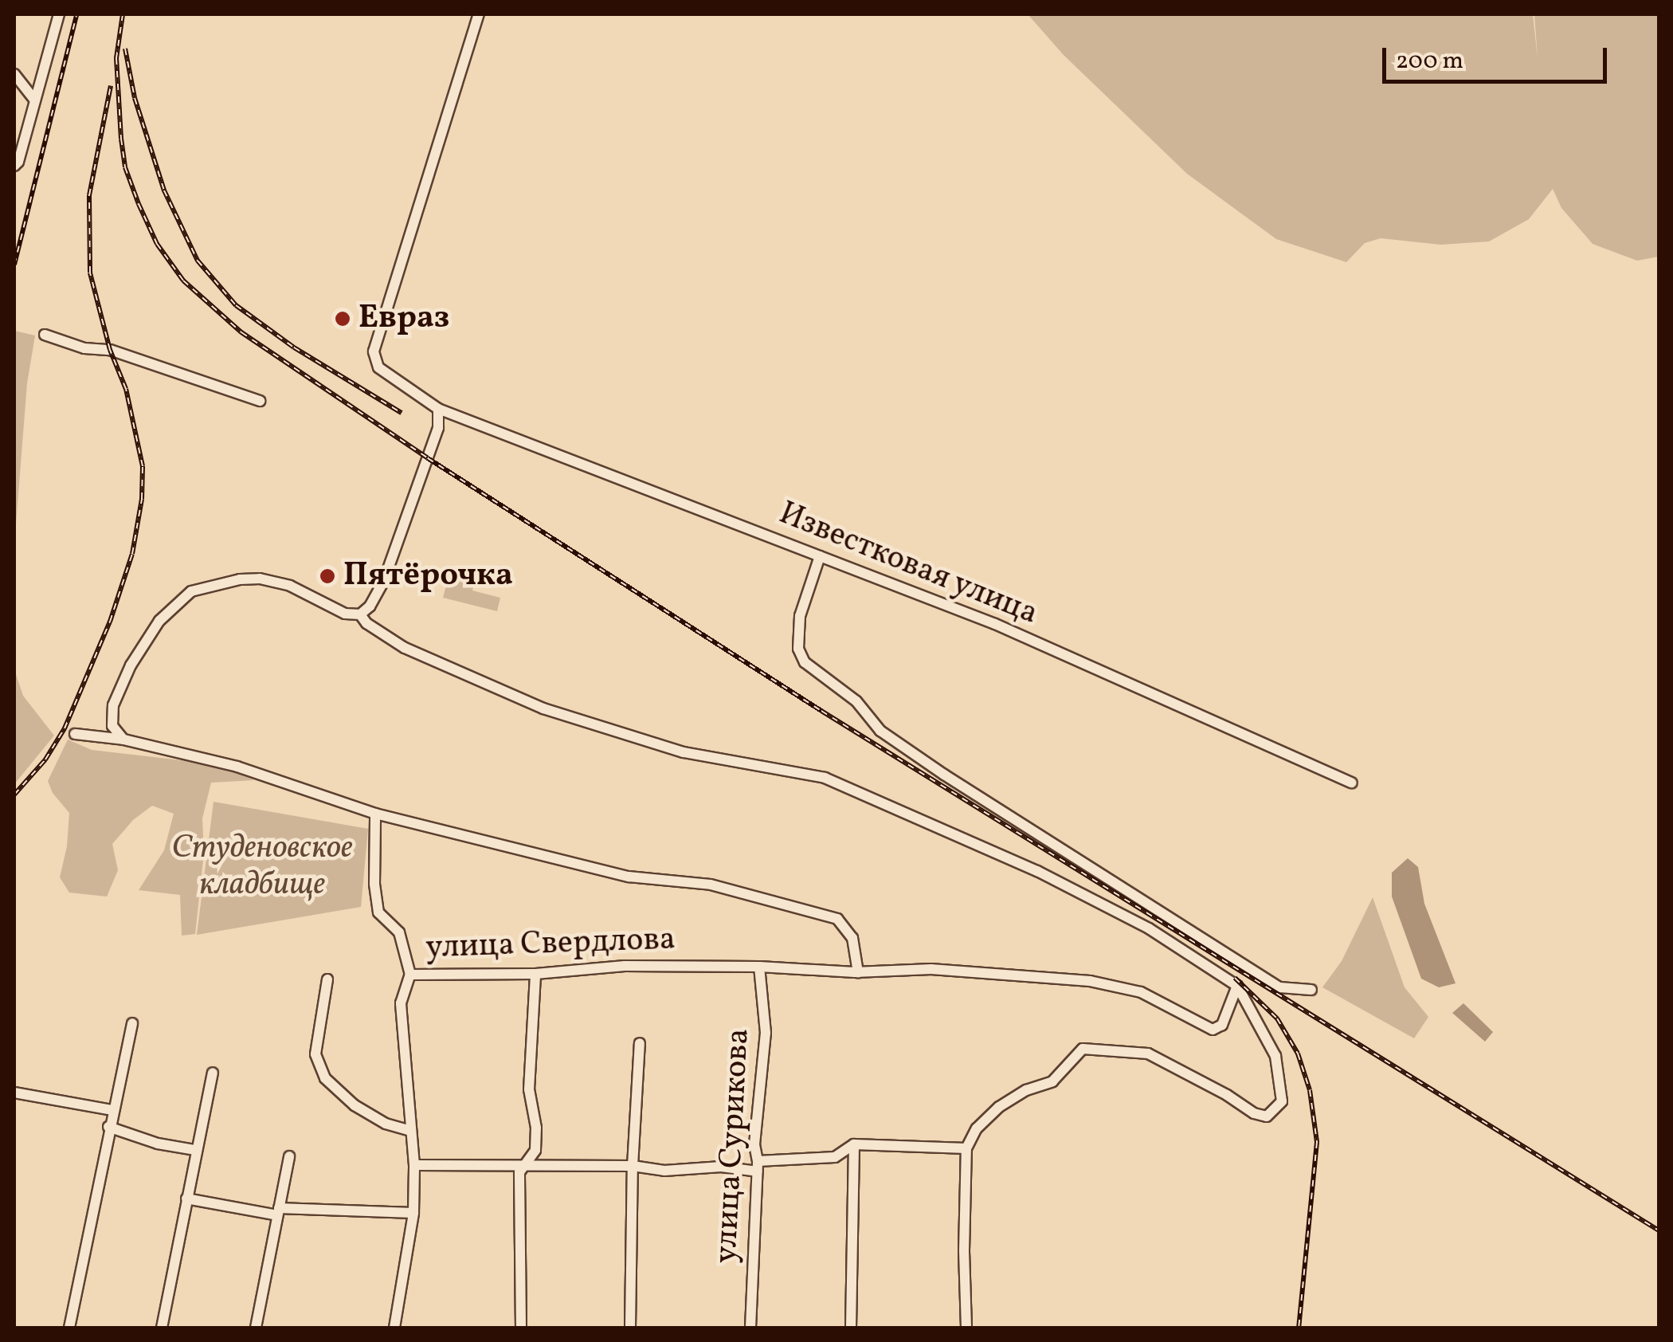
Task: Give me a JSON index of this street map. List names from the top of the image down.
{
  "streets": {
    "street": ["Известковая улица", "улица Свердлова", "улица Сурикова"]
  },
  "crossings": [
    ["улица Свердлова", "улица Сурикова"]
  ],
  "parks": ["Студеновское кладбище"],
  "places": ["Евраз", "Пятёрочка"],
  "scale_bar": "200 m"
}
